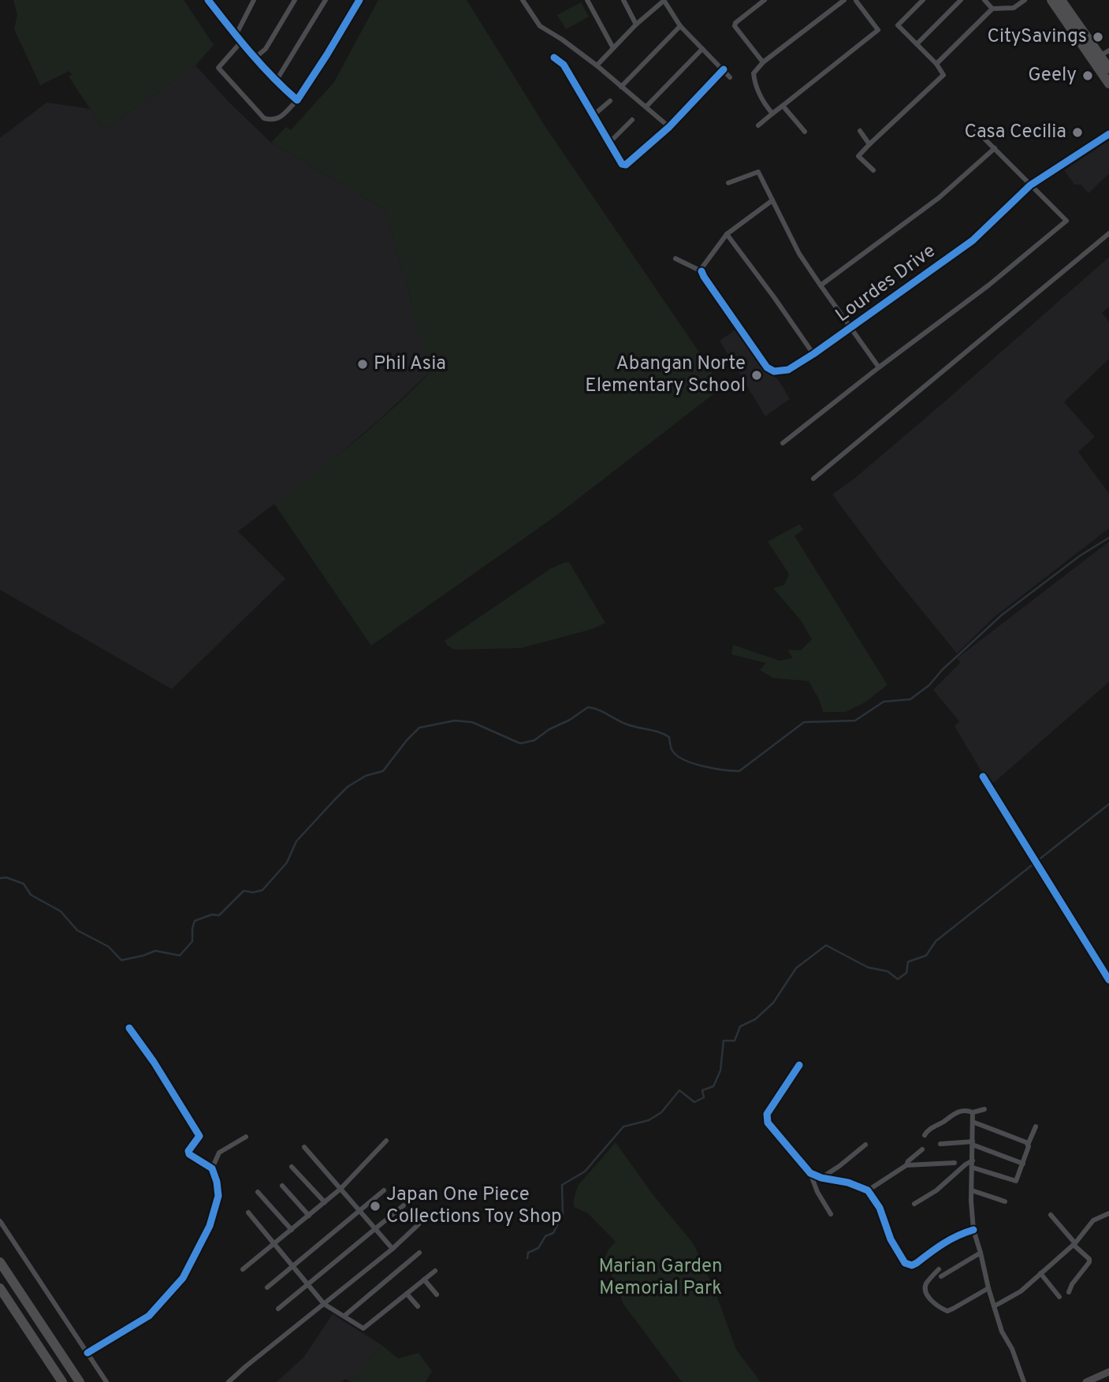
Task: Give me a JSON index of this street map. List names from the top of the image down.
{
  "streets": {
    "street": ["Lourdes Drive"]
  },
  "parks": ["Marian Garden Memorial Park"],
  "places": [
    "CitySavings",
    "Geely",
    "Casa Cecilia",
    "Phil Asia",
    "Abangan Norte Elementary School",
    "Japan One Piece Collections Toy Shop"
  ]
}
